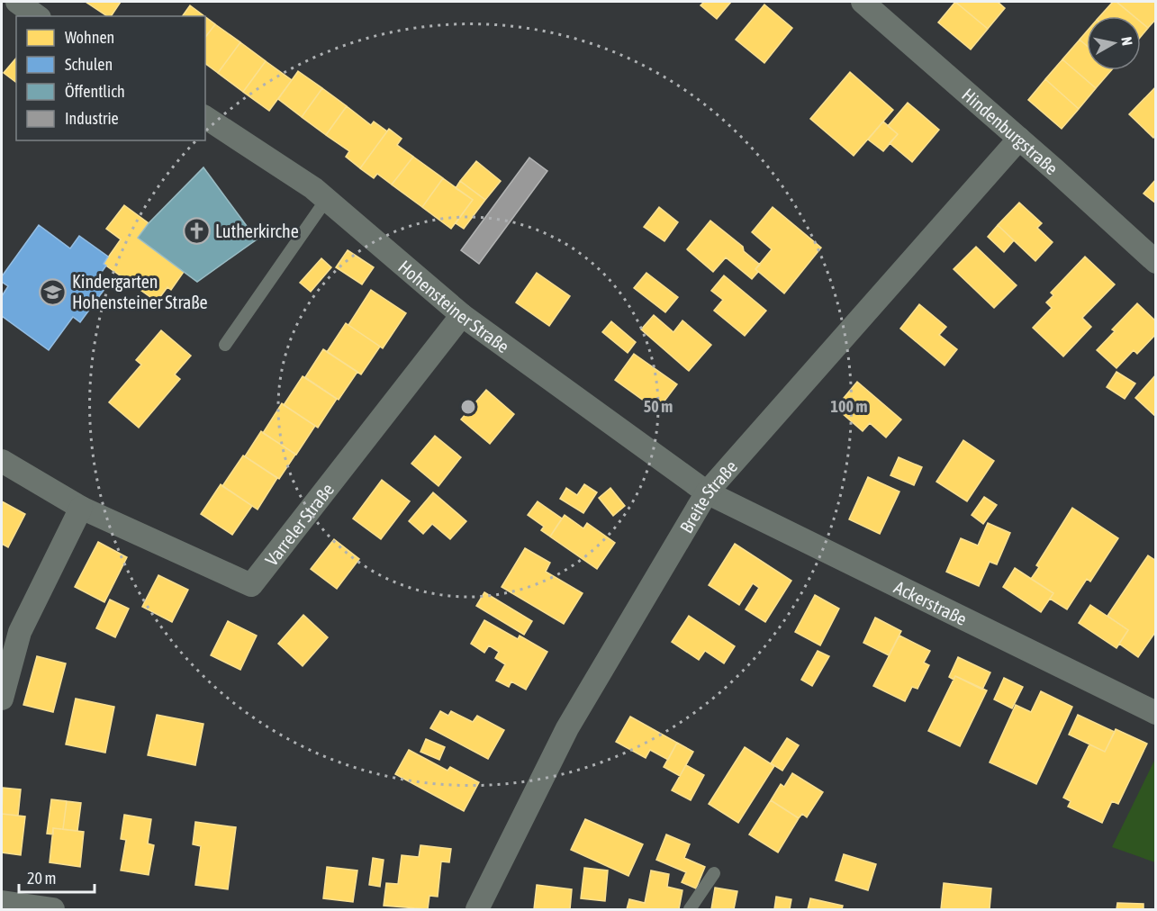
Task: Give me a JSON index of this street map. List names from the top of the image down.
{
  "streets": {
    "street": [
      "Hindenburgstraße",
      "Hohensteiner Straße",
      "Breite Straße",
      "Varreler Straße",
      "Ackerstraße"
    ]
  },
  "crossings": [
    ["Hindenburgstraße", "Breite Straße"],
    ["Hohensteiner Straße", "Breite Straße"],
    ["Hohensteiner Straße", "Varreler Straße"],
    ["Hohensteiner Straße", "Ackerstraße"],
    ["Breite Straße", "Ackerstraße"]
  ],
  "places": {
    "church": ["Lutherkirche"],
    "school or university": ["Kindergarten Hohensteiner Straße"]
  },
  "legend": [
    "Wohnen",
    "Schulen",
    "Öffentlich",
    "Industrie"
  ],
  "scale_bar": "20 m",
  "north": "right",
  "rings": ["50 m", "100 m"]
}
